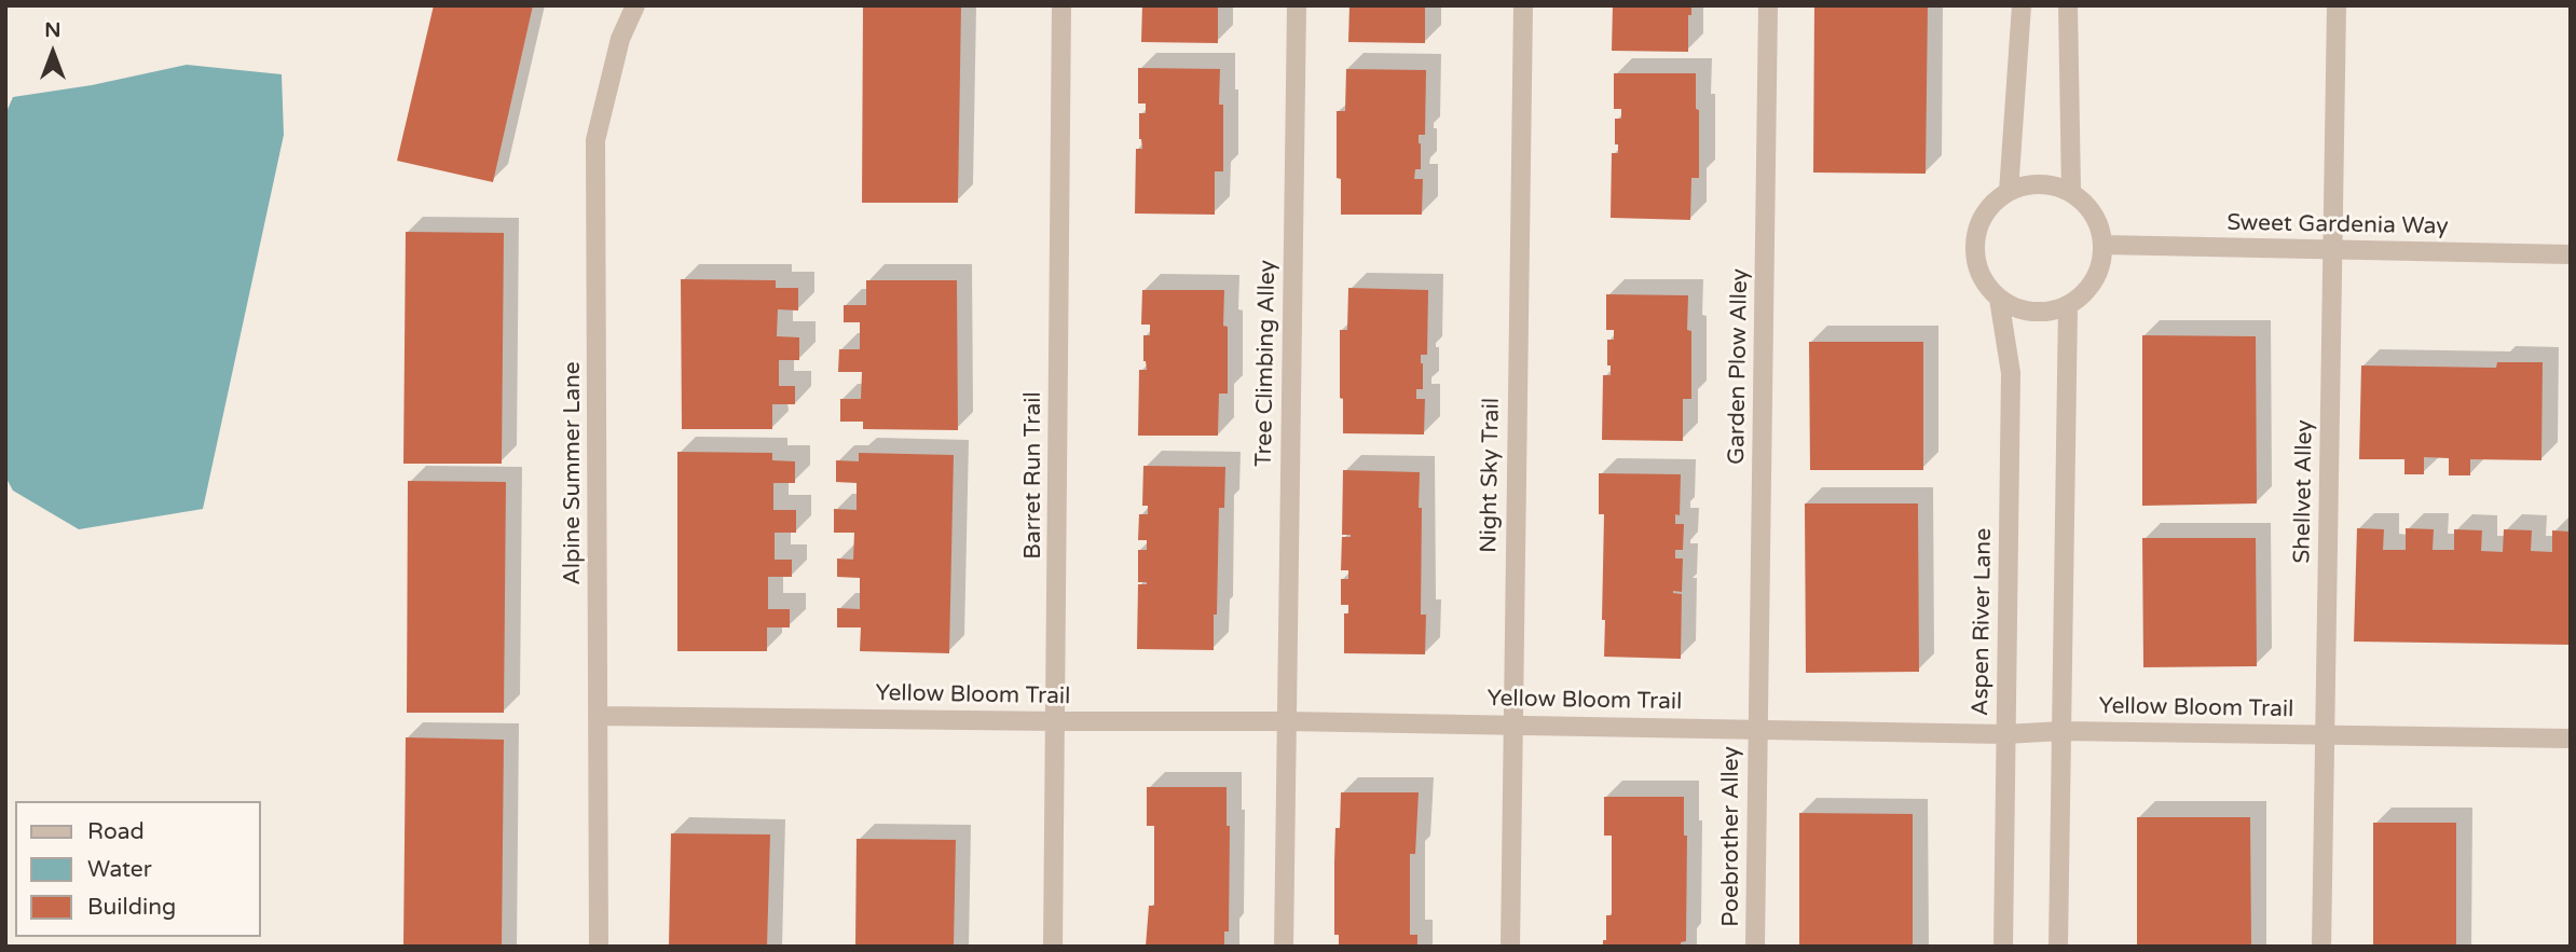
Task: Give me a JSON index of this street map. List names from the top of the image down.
{
  "streets": {
    "street": [
      "Sweet Gardenia Way",
      "Tree Climbing Alley",
      "Garden Plow Alley",
      "Alpine Summer Lane",
      "Barret Run Trail",
      "Night Sky Trail",
      "Shellvet Alley",
      "Aspen River Lane",
      "Yellow Bloom Trail",
      "Poebrother Alley"
    ]
  },
  "crossings": [
    ["Sweet Gardenia Way", "Shellvet Alley"],
    ["Sweet Gardenia Way", "Aspen River Lane"],
    ["Tree Climbing Alley", "Yellow Bloom Trail"],
    ["Garden Plow Alley", "Yellow Bloom Trail"],
    ["Garden Plow Alley", "Poebrother Alley"],
    ["Alpine Summer Lane", "Yellow Bloom Trail"],
    ["Barret Run Trail", "Yellow Bloom Trail"],
    ["Night Sky Trail", "Yellow Bloom Trail"],
    ["Shellvet Alley", "Yellow Bloom Trail"],
    ["Aspen River Lane", "Yellow Bloom Trail"],
    ["Yellow Bloom Trail", "Poebrother Alley"]
  ],
  "legend": ["Road", "Water", "Building"],
  "north": "top"
}
